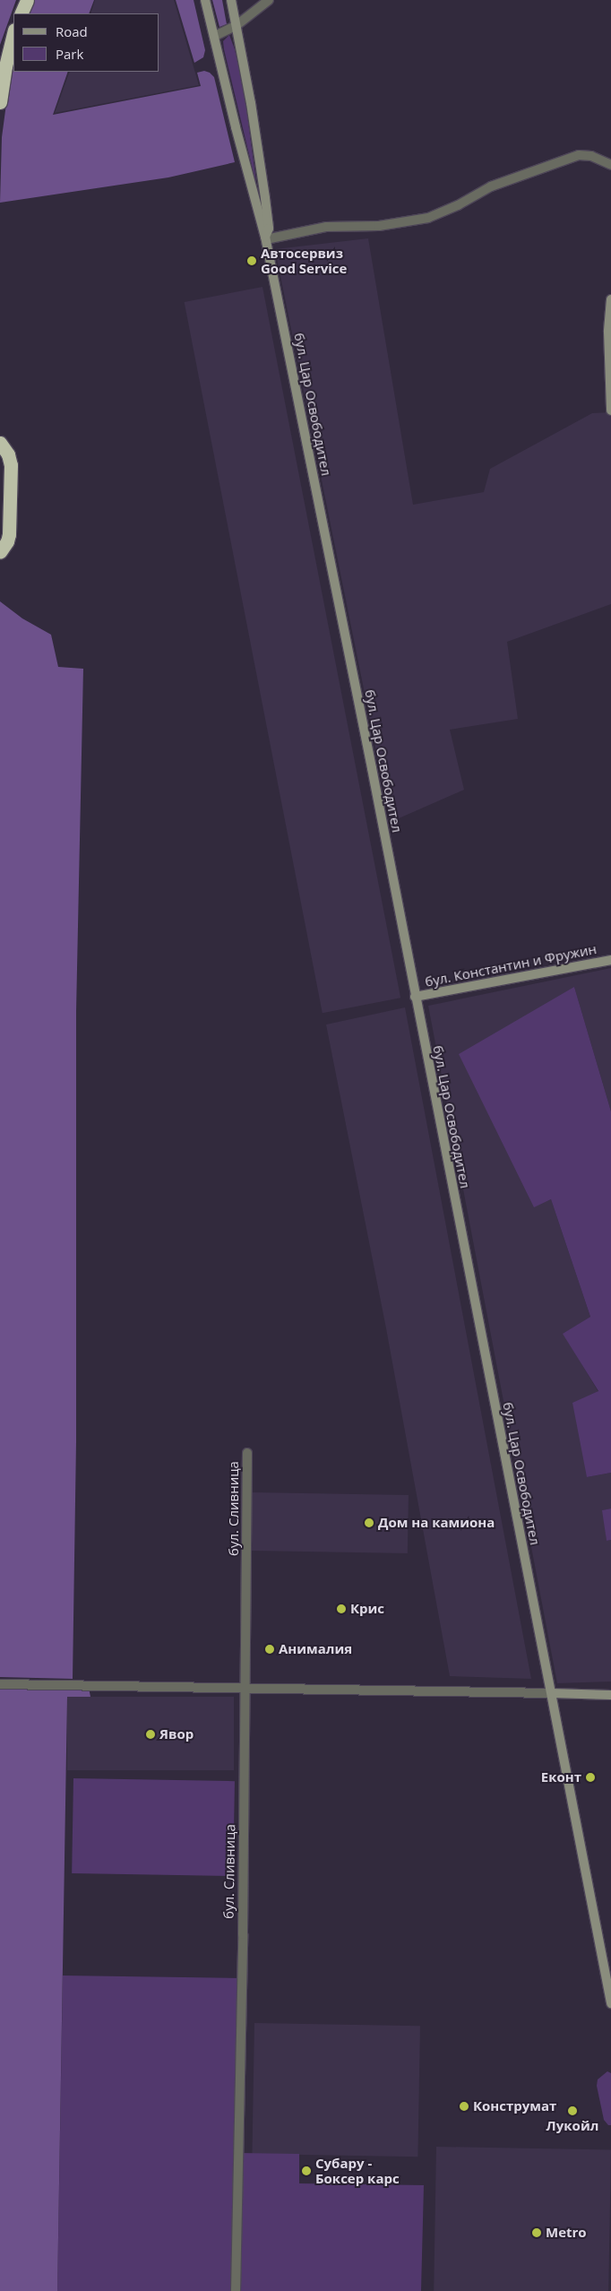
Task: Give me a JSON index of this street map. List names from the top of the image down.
{
  "streets": {
    "main road": ["бул. Цар Освободител", "бул. Константин и Фружин"],
    "street": ["бул. Сливница"]
  },
  "crossings": [
    ["бул. Цар Освободител", "бул. Константин и Фружин"]
  ],
  "places": [
    "Автосервиз Good Service",
    "Дом на камиона",
    "Крис",
    "Анималия",
    "Явор",
    "Еконт",
    "Конструмат",
    "Лукойл",
    "Субару - Боксер карс",
    "Metro"
  ],
  "legend": ["Road", "Park"]
}
